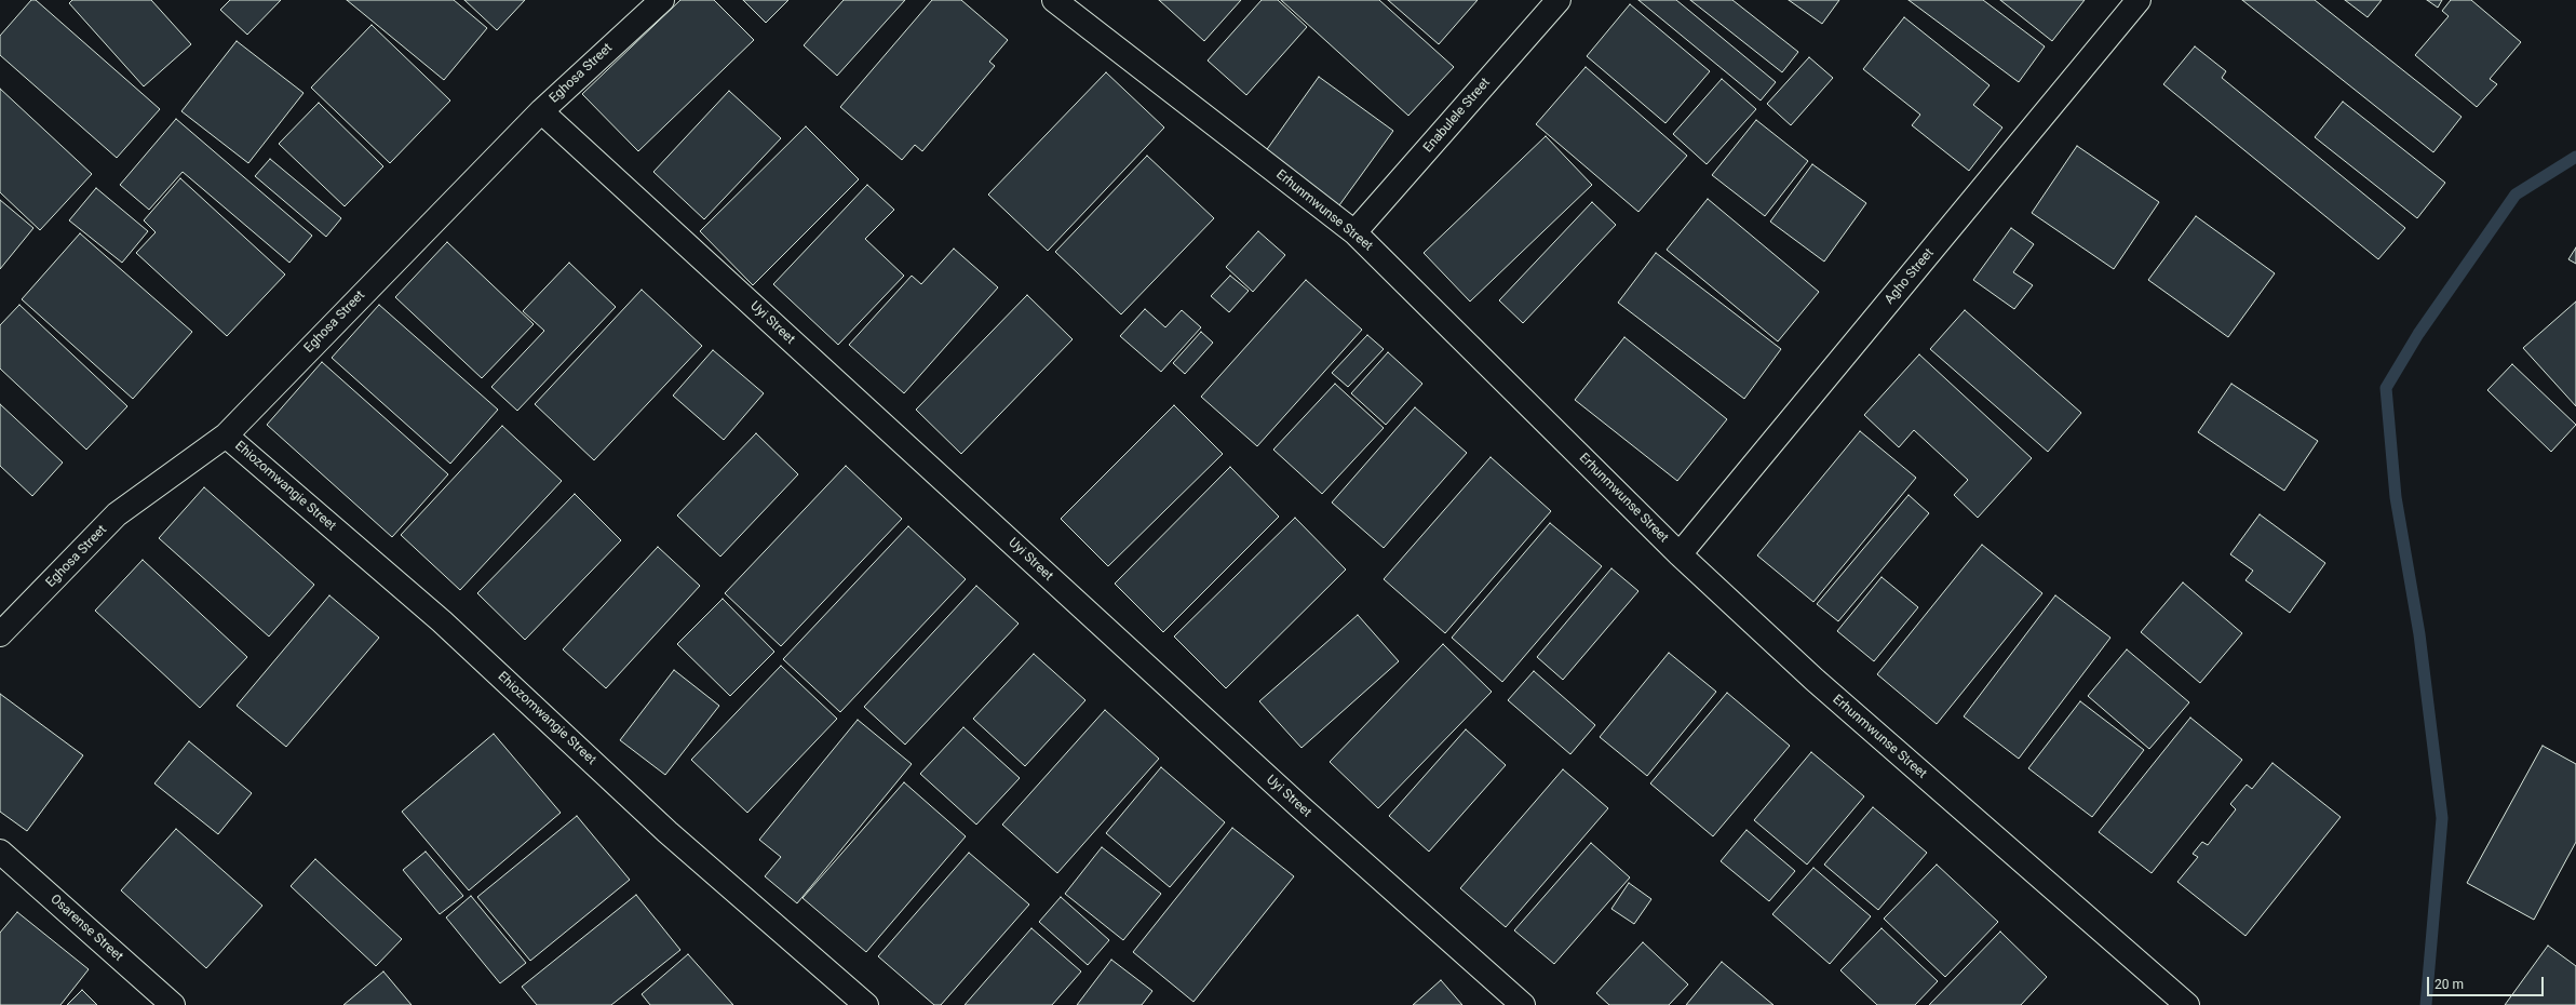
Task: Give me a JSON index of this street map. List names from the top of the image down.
{
  "streets": {
    "street": [
      "Eghosa Street",
      "Enabulele Street",
      "Erhunmwunse Street",
      "Agho Street",
      "Uyi Street",
      "Ehiozomwangie Street",
      "Osarense Street"
    ]
  },
  "crossings": [
    ["Eghosa Street", "Uyi Street"],
    ["Eghosa Street", "Ehiozomwangie Street"],
    ["Enabulele Street", "Erhunmwunse Street"],
    ["Erhunmwunse Street", "Agho Street"]
  ],
  "scale_bar": "20 m"
}
